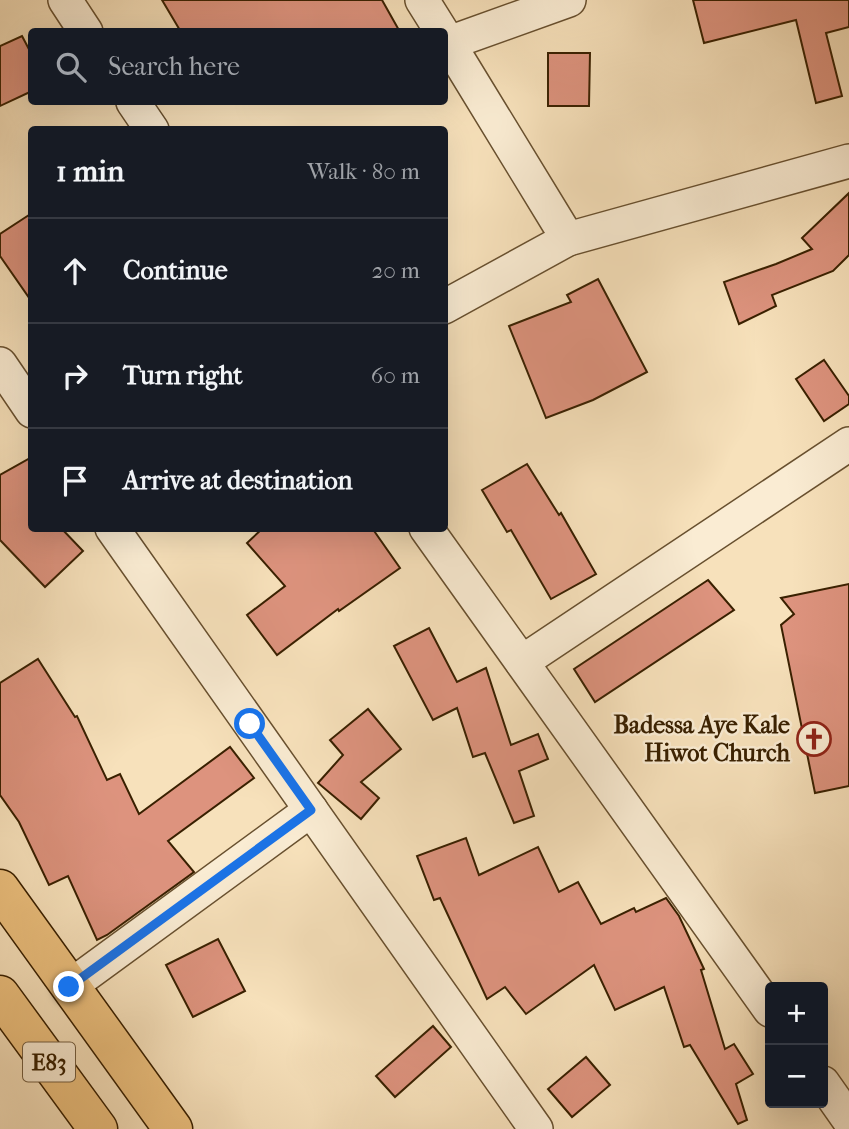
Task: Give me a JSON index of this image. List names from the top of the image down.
{
  "streets": {
    "main road": ["E83"]
  },
  "places": {
    "church": ["Badessa Aye Kale Hiwot Church"]
  },
  "page": {
    "search": "Search here",
    "heading": ["1 min", "Walk · 80 m"],
    "list": [
      ["Continue", "20 m"],
      ["Turn right", "60 m"],
      "Arrive at destination"
    ],
    "map_buttons": ["+", "−"]
  }
}
